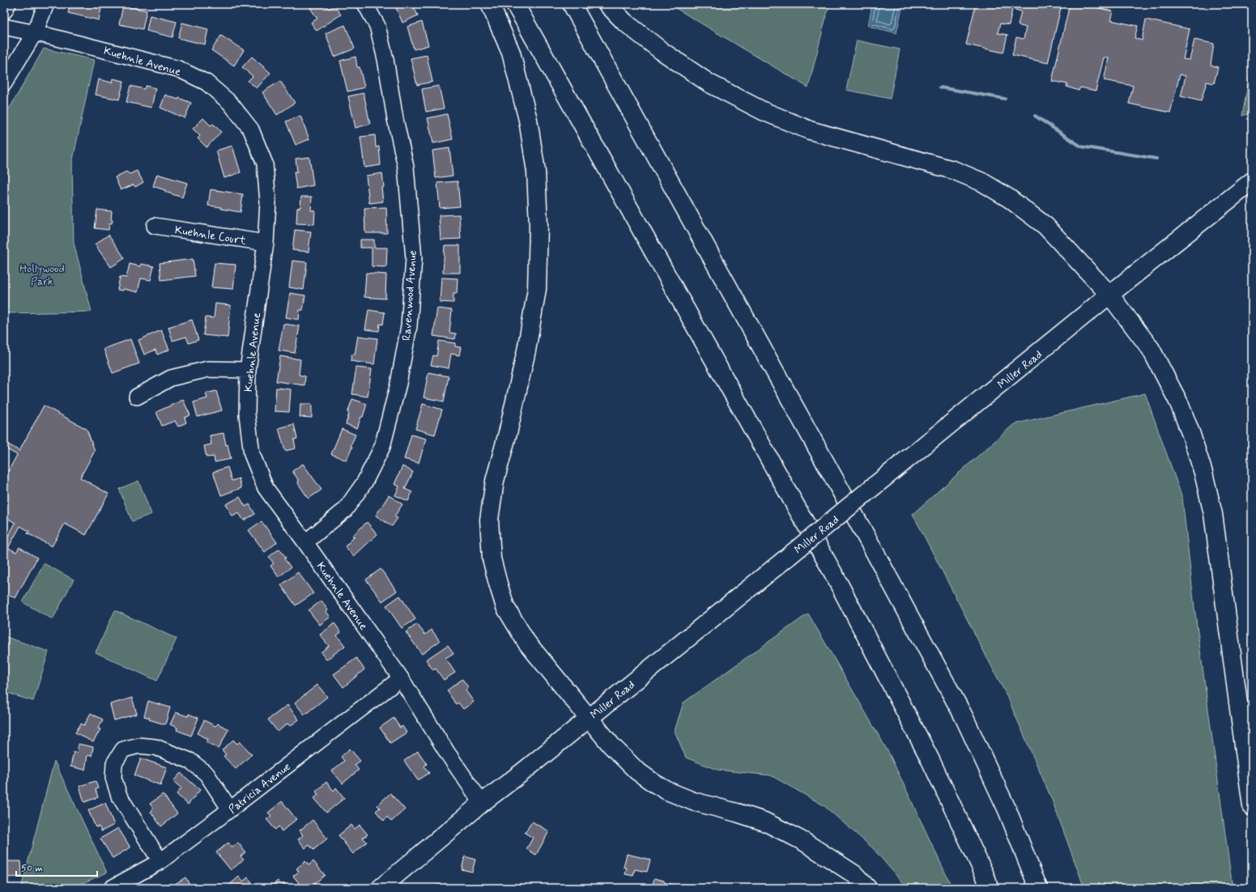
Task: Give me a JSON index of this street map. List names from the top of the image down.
{
  "streets": {
    "main road": ["Miller Road"],
    "street": [
      "Kuehnle Avenue",
      "Kuehnle Court",
      "Ravenwood Avenue",
      "Patricia Avenue"
    ]
  },
  "crossings": [
    ["Kuehnle Avenue", "Kuehnle Court"],
    ["Kuehnle Avenue", "Ravenwood Avenue"],
    ["Kuehnle Avenue", "Miller Road"],
    ["Kuehnle Avenue", "Patricia Avenue"]
  ],
  "parks": ["Hollywood Park"],
  "scale_bar": "50 m"
}
